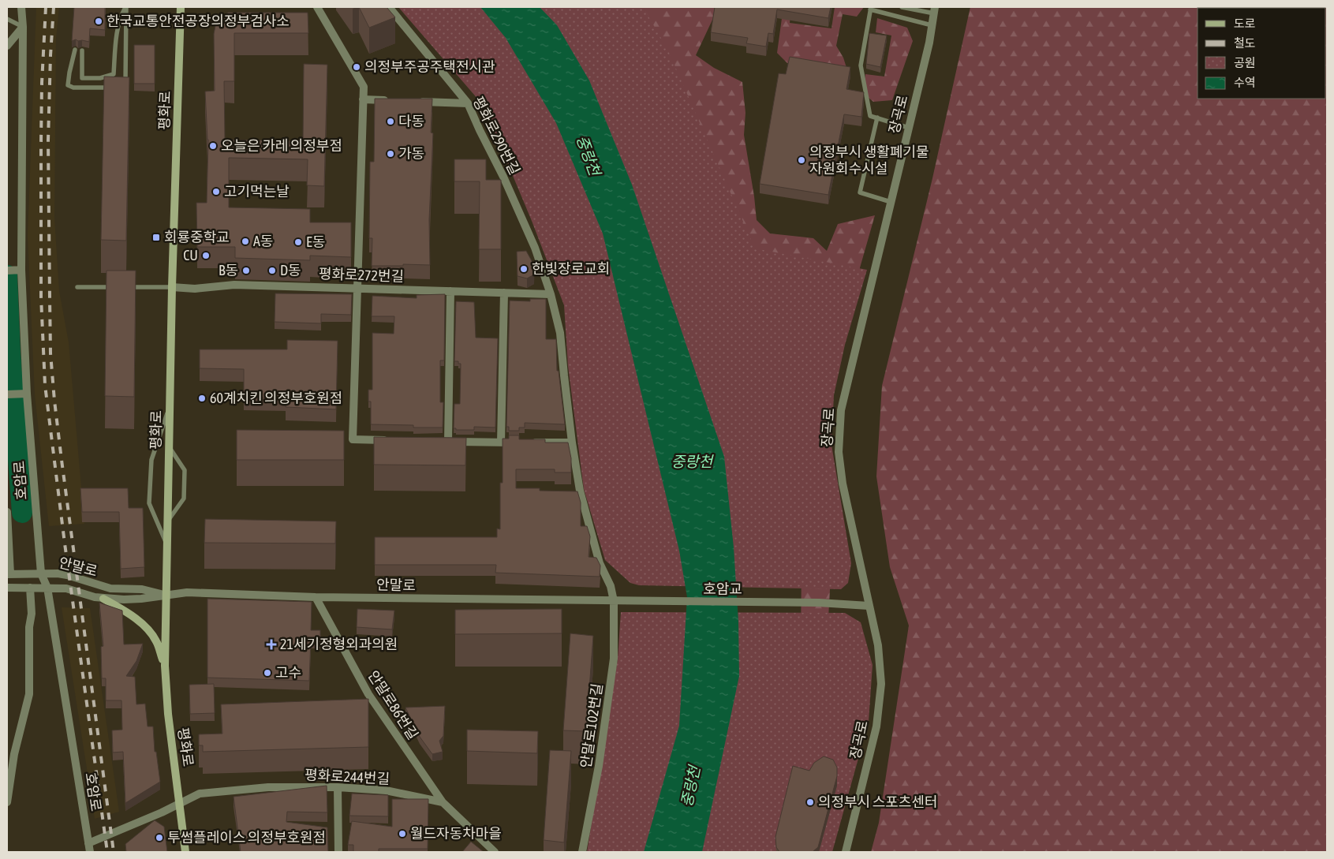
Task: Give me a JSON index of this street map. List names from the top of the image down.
{
  "streets": {
    "main road": ["평화로"],
    "street": [
      "장곡로",
      "평화로290번길",
      "평화로272번길",
      "호암로",
      "안말로",
      "호암교",
      "안말로86번길",
      "안말로102번길",
      "평화로244번길"
    ]
  },
  "crossings": [
    ["평화로", "평화로272번길"],
    ["평화로", "안말로"],
    ["평화로", "평화로244번길"],
    ["장곡로", "호암교"],
    ["평화로290번길", "평화로272번길"],
    ["평화로290번길", "안말로102번길"],
    ["호암로", "안말로"],
    ["호암로", "평화로244번길"],
    ["안말로", "호암교"],
    ["안말로", "안말로86번길"],
    ["안말로", "안말로102번길"],
    ["안말로86번길", "평화로244번길"]
  ],
  "water": ["중랑천"],
  "places": {
    "other": [
      "한국교통안전공장의정부검사소",
      "의정부주공주택전시관",
      "다동",
      "오늘은 카레 의정부점",
      "가동",
      "의정부시 생활폐기물 자원회수시설",
      "고기먹는날",
      "A동",
      "E동",
      "CU",
      "한빛장로교회",
      "B동",
      "D동",
      "60계치킨 의정부호원점",
      "고수",
      "의정부시 스포츠센터",
      "월드자동차마을",
      "투썸플레이스 의정부호원점"
    ],
    "transit": ["회룡중학교"],
    "health": ["21세기정형외과의원"]
  },
  "legend": [
    "도로",
    "철도",
    "공원",
    "수역"
  ]
}
